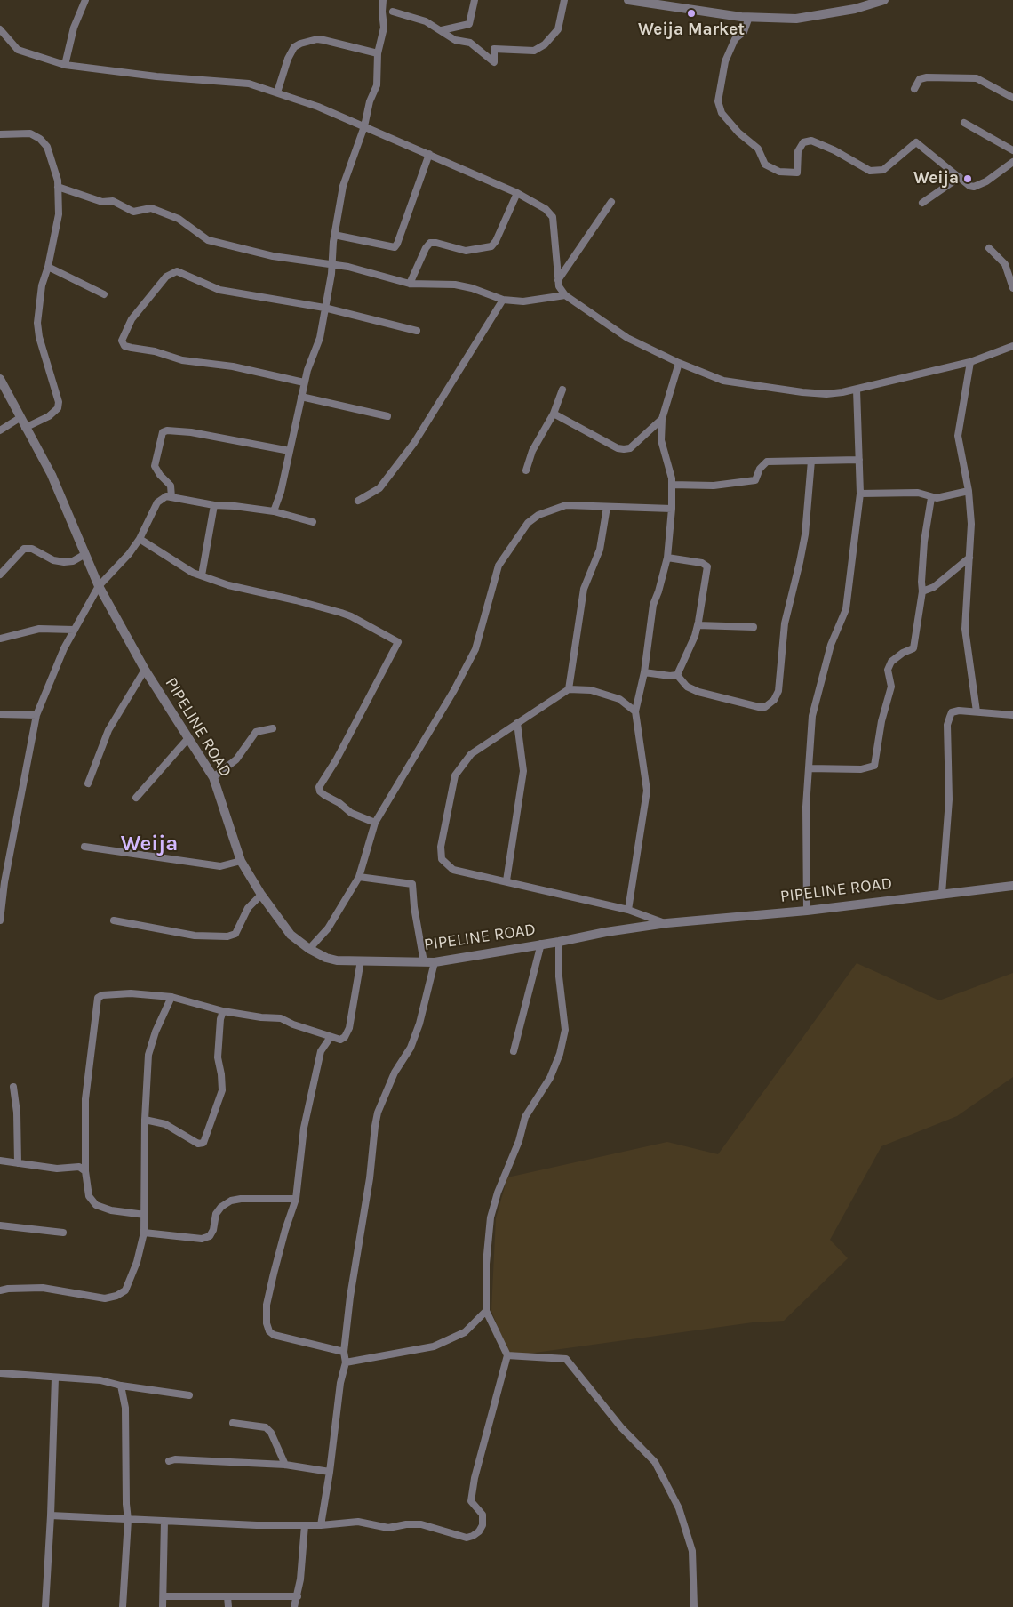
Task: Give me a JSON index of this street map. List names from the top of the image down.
{
  "streets": {
    "street": ["PIPELINE ROAD"]
  },
  "districts": ["Weija"],
  "places": ["Weija Market", "Weija"]
}
